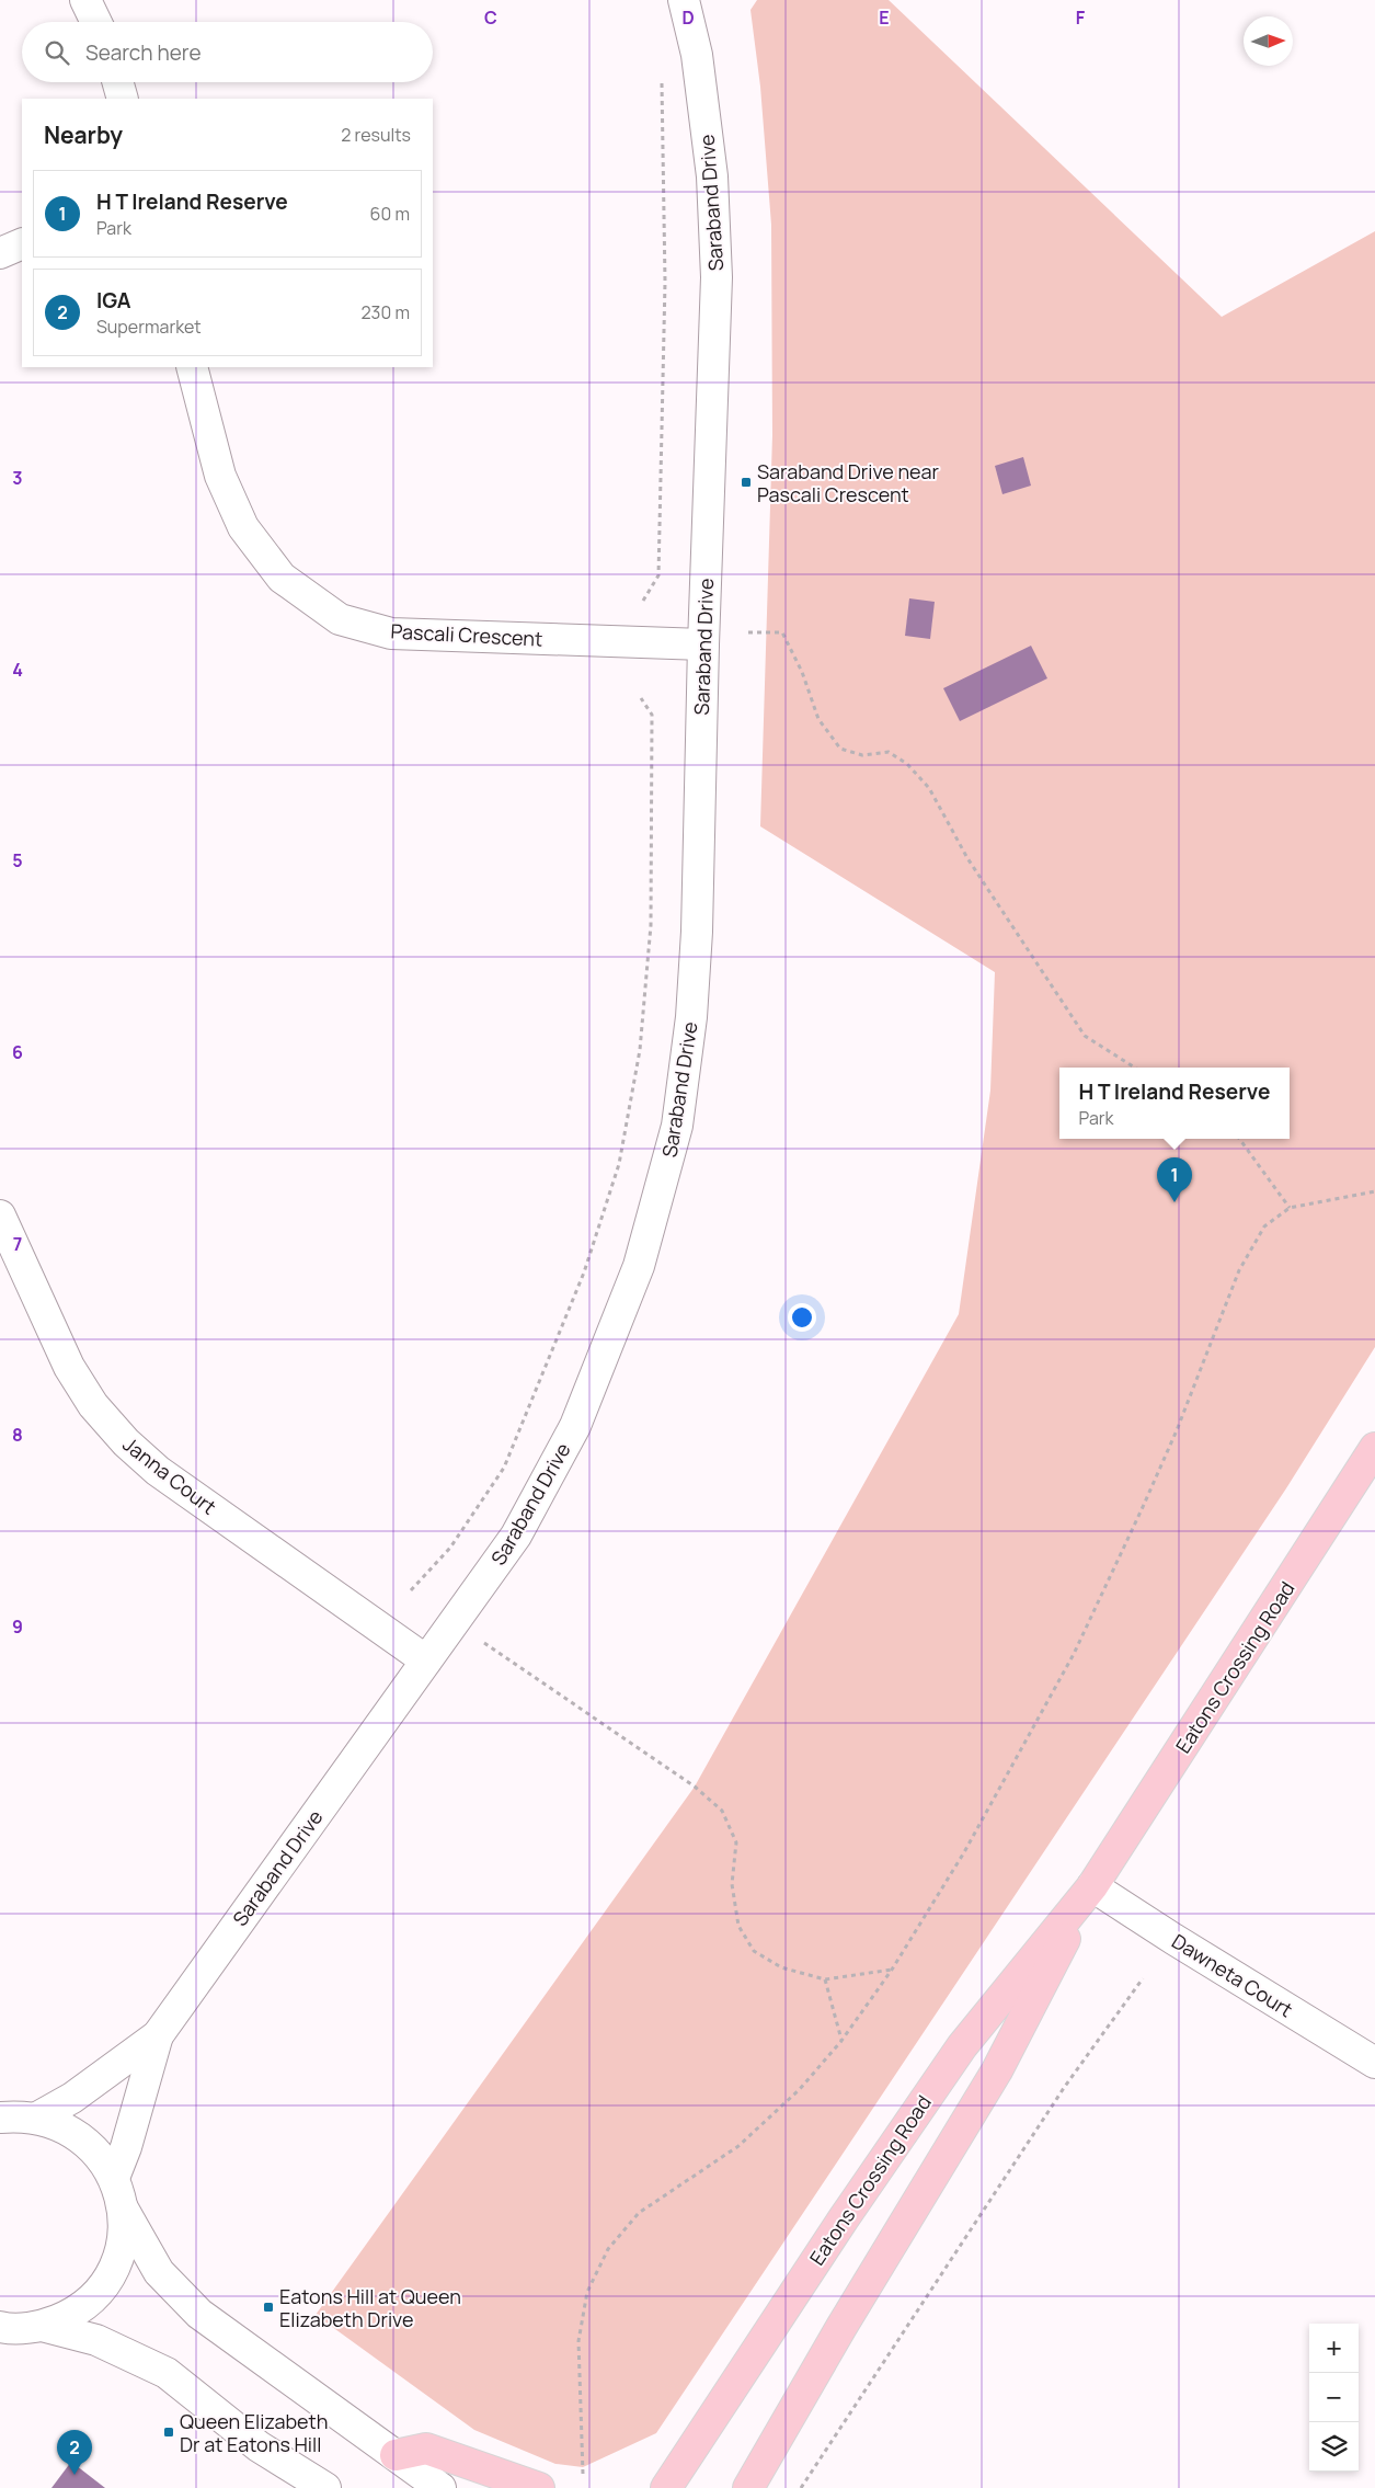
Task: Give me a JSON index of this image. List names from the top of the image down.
{
  "streets": {
    "main road": ["Eatons Crossing Road"],
    "street": [
      "Saraband Drive",
      "Pascali Crescent",
      "Janna Court",
      "Dawneta Court"
    ]
  },
  "crossings": [
    ["Saraband Drive", "Pascali Crescent"],
    ["Saraband Drive", "Janna Court"],
    ["Eatons Crossing Road", "Dawneta Court"]
  ],
  "places": {
    "transit": ["Saraband Drive near Pascali Crescent", "Eatons Hill at Queen Elizabeth Drive", "Queen Elizabeth Dr at Eatons Hill"]
  },
  "north": "right",
  "page": {
    "search": "Search here",
    "heading": ["Nearby", "2 results"],
    "list": [
      {
        "mark": "1",
        "name": "H T Ireland Reserve",
        "note": "Park",
        "value": "60 m"
      },
      {
        "mark": "2",
        "name": "IGA",
        "note": "Supermarket",
        "value": "230 m"
      }
    ],
    "popup": ["H T Ireland Reserve", "Park"],
    "pins": ["1", "2"],
    "map_buttons": ["+", "−"]
  },
  "grid": {
    "columns": [
      "C",
      "D",
      "E",
      "F"
    ],
    "rows": [
      "3",
      "4",
      "5",
      "6",
      "7",
      "8",
      "9"
    ]
  }
}
